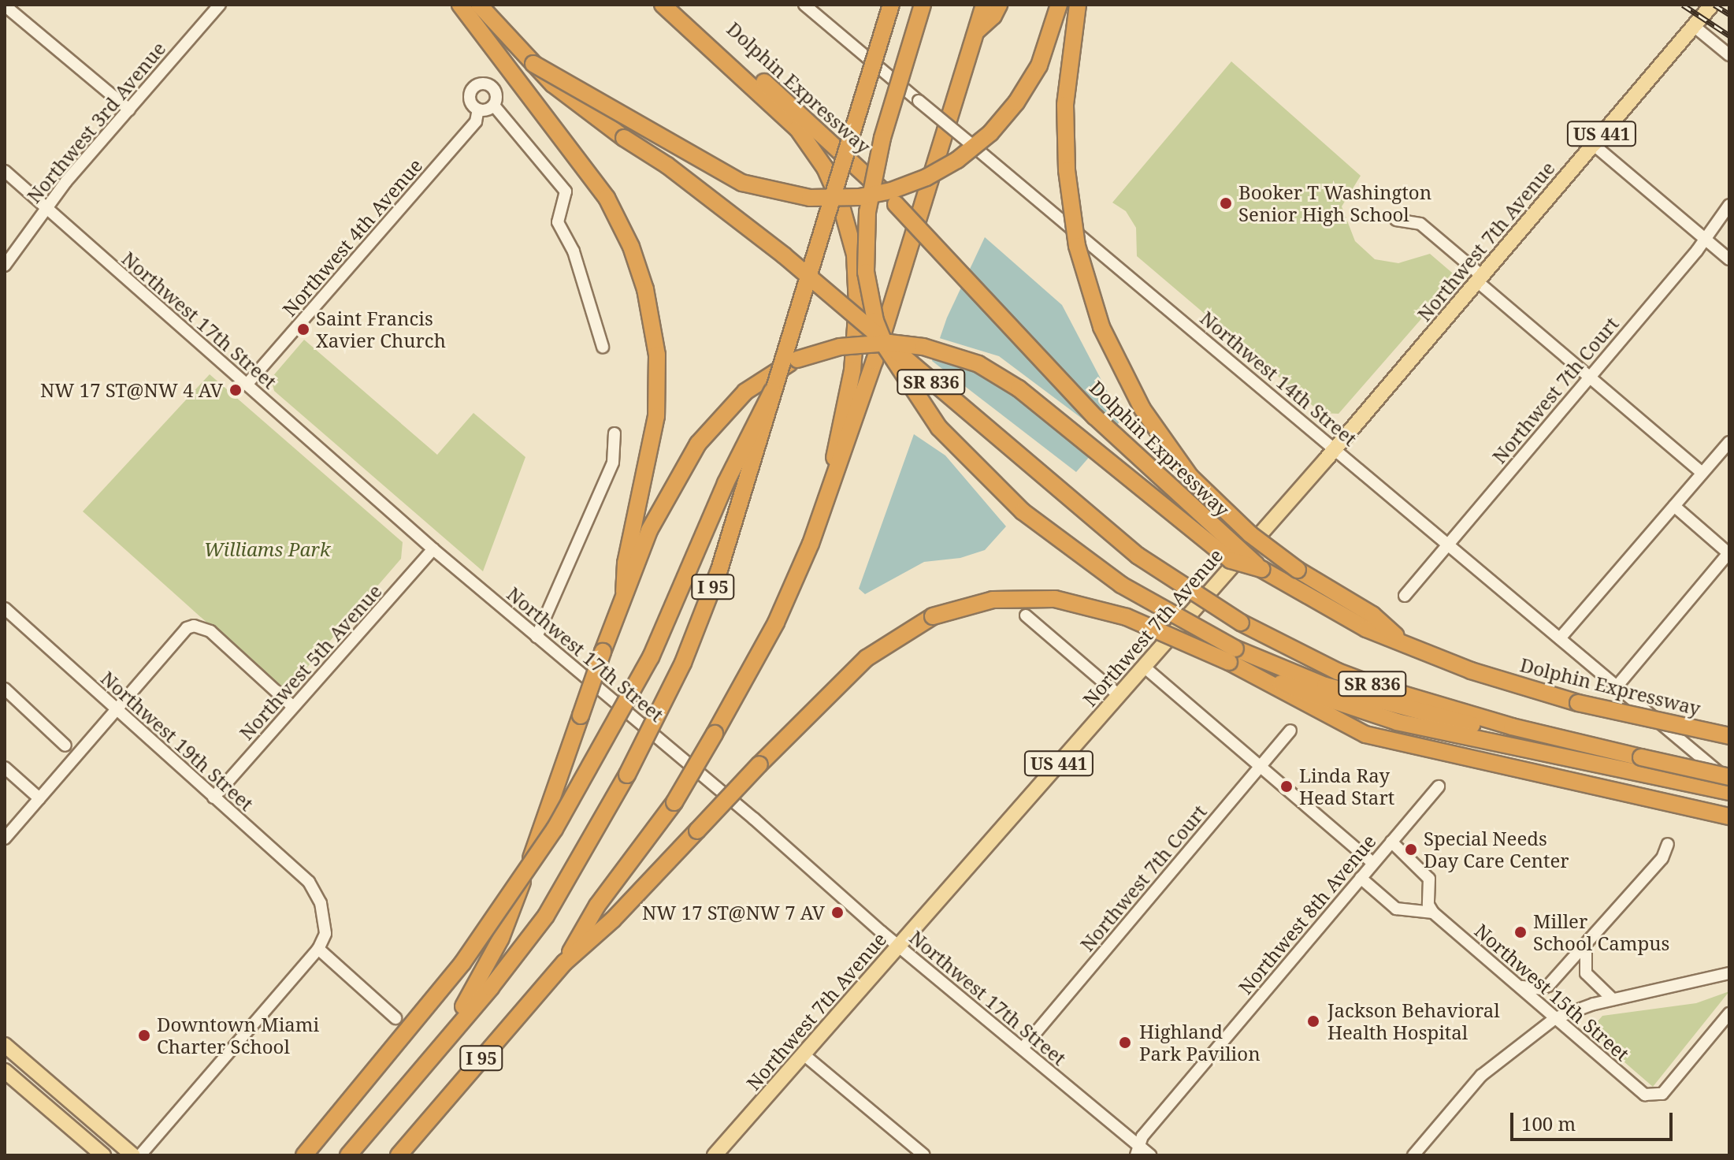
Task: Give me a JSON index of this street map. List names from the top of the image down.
{
  "streets": {
    "highway": ["Dolphin Expressway", "SR 836", "I 95"],
    "main road": ["US 441", "Northwest 7th Avenue"],
    "street": [
      "Northwest 3rd Avenue",
      "Northwest 4th Avenue",
      "Northwest 17th Street",
      "Northwest 14th Street",
      "Northwest 7th Court",
      "Northwest 5th Avenue",
      "Northwest 19th Street",
      "Northwest 8th Avenue",
      "Northwest 15th Street"
    ]
  },
  "crossings": [
    ["Northwest 3rd Avenue", "Northwest 17th Street"],
    ["Northwest 4th Avenue", "Northwest 17th Street"],
    ["Northwest 7th Avenue", "Northwest 17th Street"],
    ["Northwest 7th Avenue", "Northwest 14th Street"],
    ["Northwest 17th Street", "Northwest 7th Court"],
    ["Northwest 17th Street", "Northwest 5th Avenue"],
    ["Northwest 17th Street", "Northwest 8th Avenue"],
    ["Northwest 14th Street", "SR 836"],
    ["Northwest 14th Street", "Northwest 7th Court"],
    ["Northwest 5th Avenue", "Northwest 19th Street"]
  ],
  "parks": ["Williams Park"],
  "places": [
    "Booker T Washington Senior High School",
    "Saint Francis Xavier Church",
    "NW 17 ST@NW 4 AV",
    "Linda Ray Head Start",
    "Special Needs Day Care Center",
    "NW 17 ST@NW 7 AV",
    "Miller School Campus",
    "Jackson Behavioral Health Hospital",
    "Downtown Miami Charter School",
    "Highland Park Pavilion"
  ],
  "scale_bar": "100 m"
}
